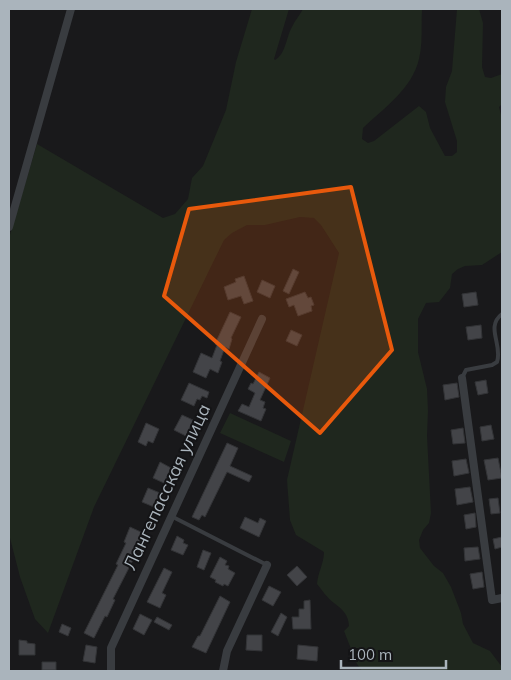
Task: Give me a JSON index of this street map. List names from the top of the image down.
{
  "streets": {
    "street": ["Лангепасская улица"]
  },
  "scale_bar": "100 m"
}
